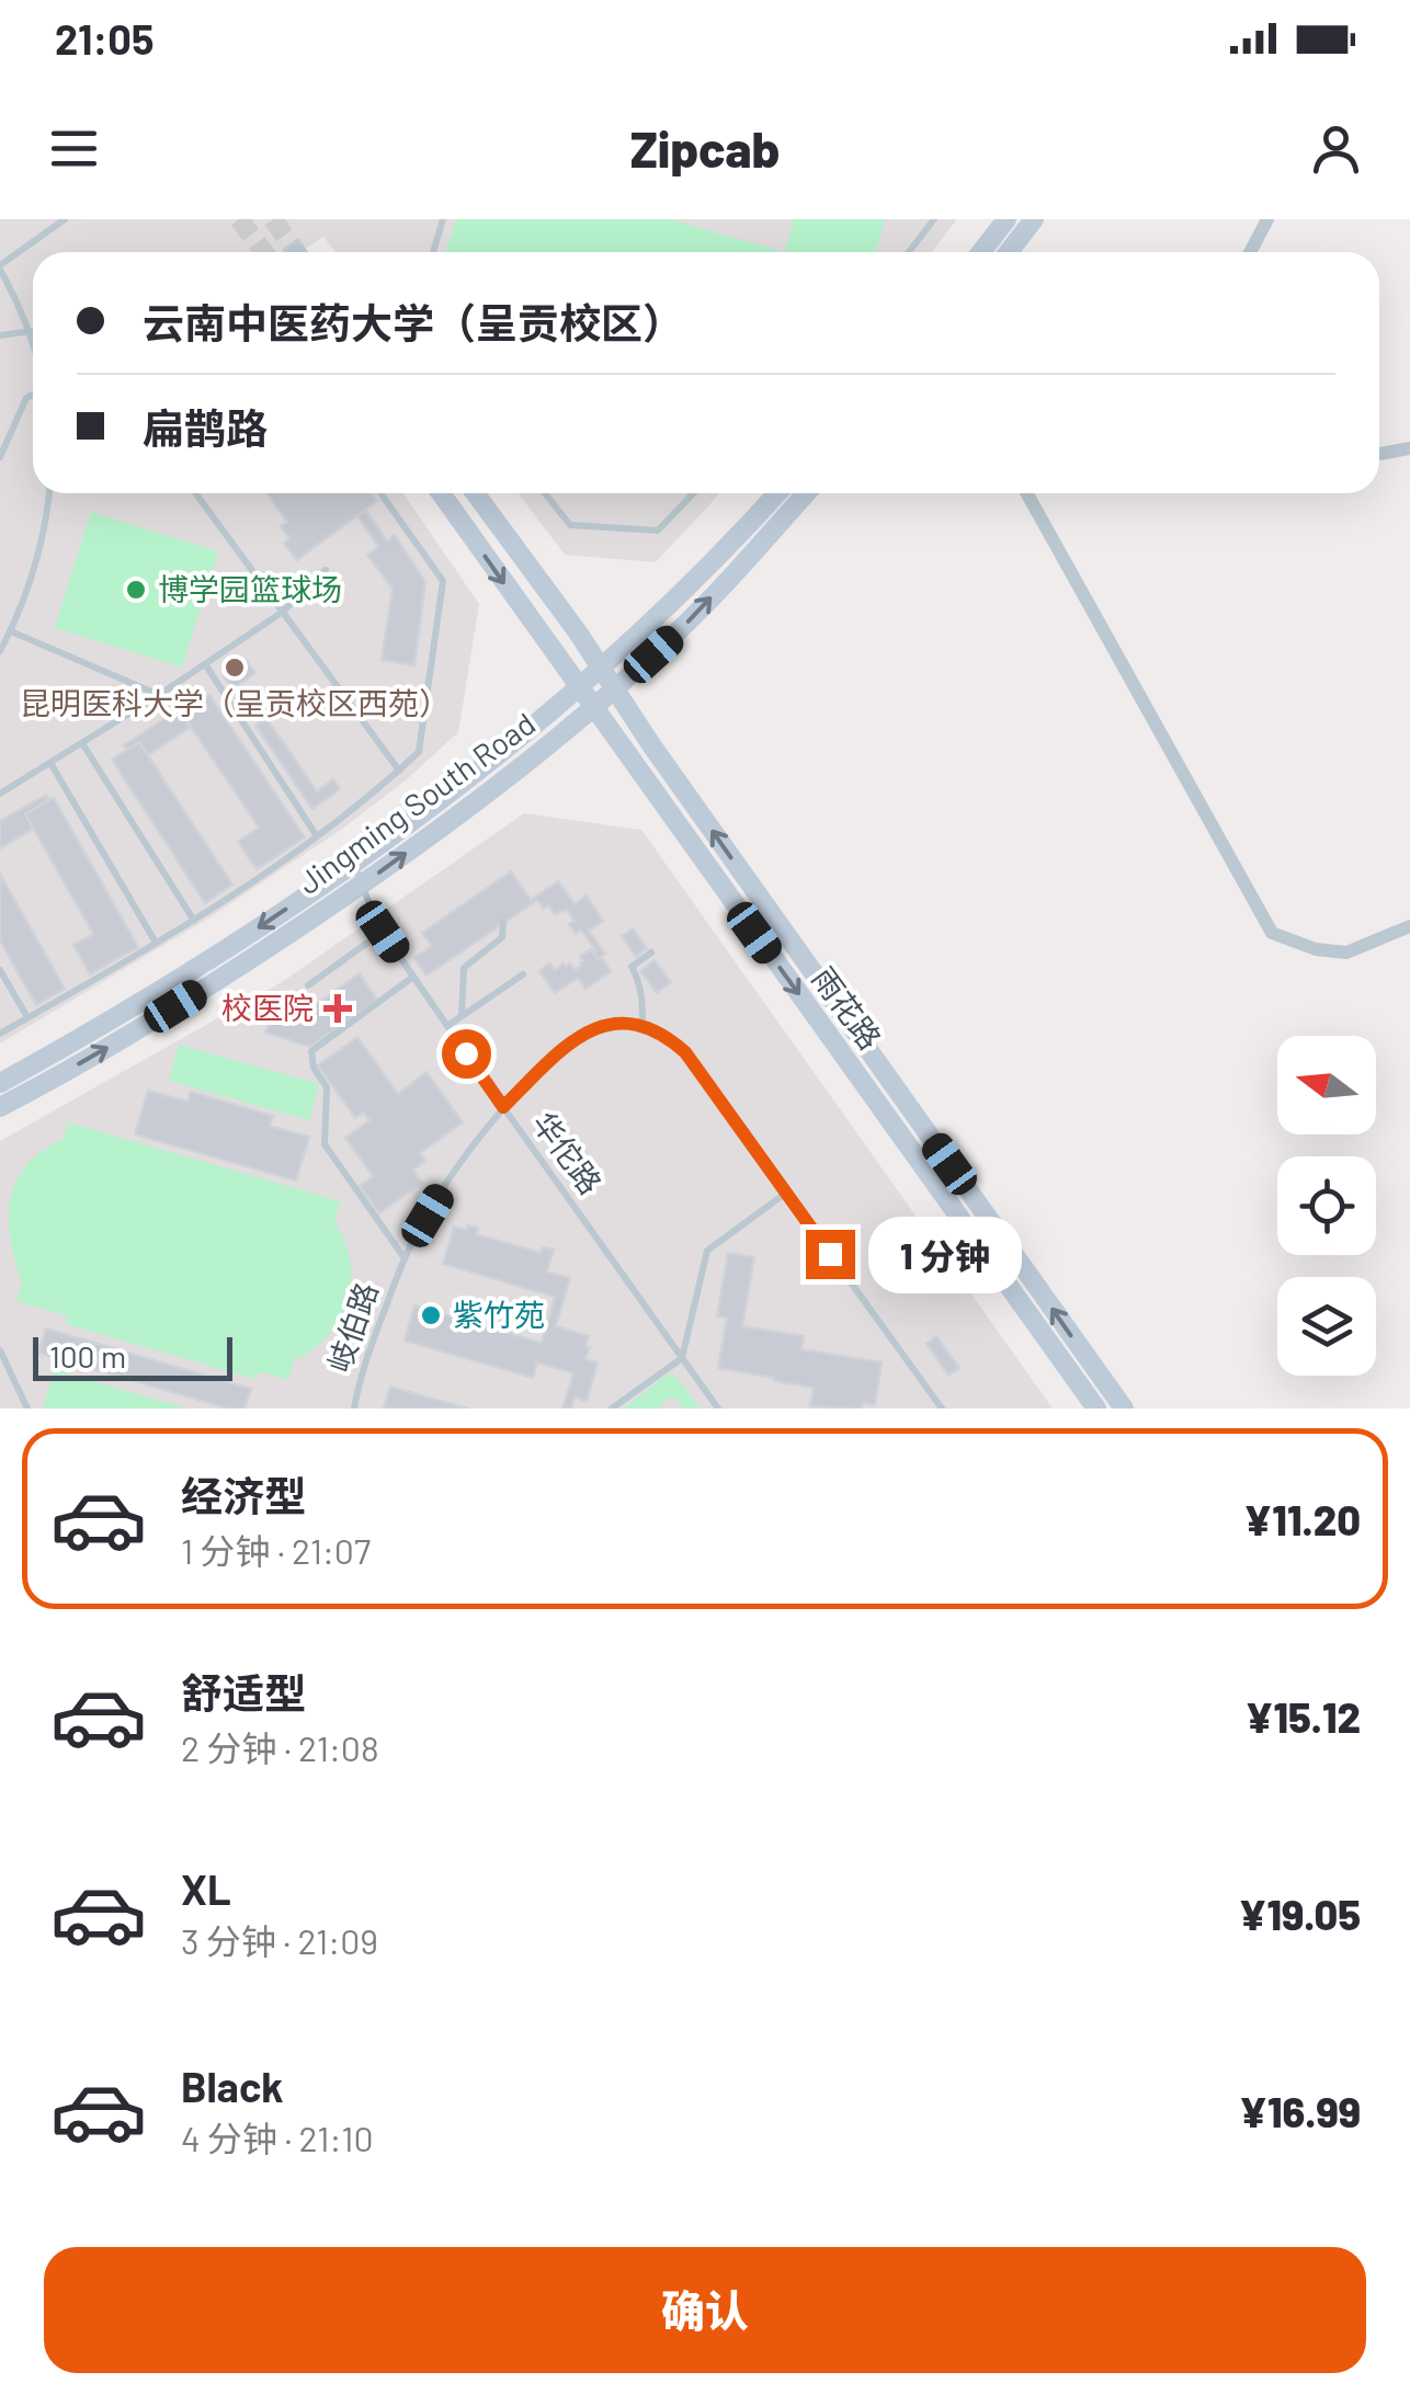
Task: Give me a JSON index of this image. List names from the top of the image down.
{
  "streets": {
    "street": ["Jingming South Road", "雨花路"],
    "lane": ["华佗路", "岐伯路"]
  },
  "crossings": [
    ["Jingming South Road", "雨花路"],
    ["Jingming South Road", "华佗路"],
    ["华佗路", "岐伯路"]
  ],
  "places": {
    "other": ["博学园篮球场", "昆明医科大学（呈贡校区西苑）", "紫竹苑"],
    "health": ["校医院"]
  },
  "scale_bar": "100 m",
  "north": "left",
  "page": {
    "status": "21:05",
    "header": "Zipcab",
    "banner": ["云南中医药大学（呈贡校区）", "扁鹊路"],
    "bubble": "1 分钟",
    "scale": "100 m",
    "list": [
      {
        "name": "经济型",
        "note": "1 分钟 · 21:07",
        "value": "¥11.20"
      },
      {
        "name": "舒适型",
        "note": "2 分钟 · 21:08",
        "value": "¥15.12"
      },
      {
        "name": "XL",
        "note": "3 分钟 · 21:09",
        "value": "¥19.05"
      },
      {
        "name": "Black",
        "note": "4 分钟 · 21:10",
        "value": "¥16.99"
      }
    ],
    "buttons": "确认"
  }
}
